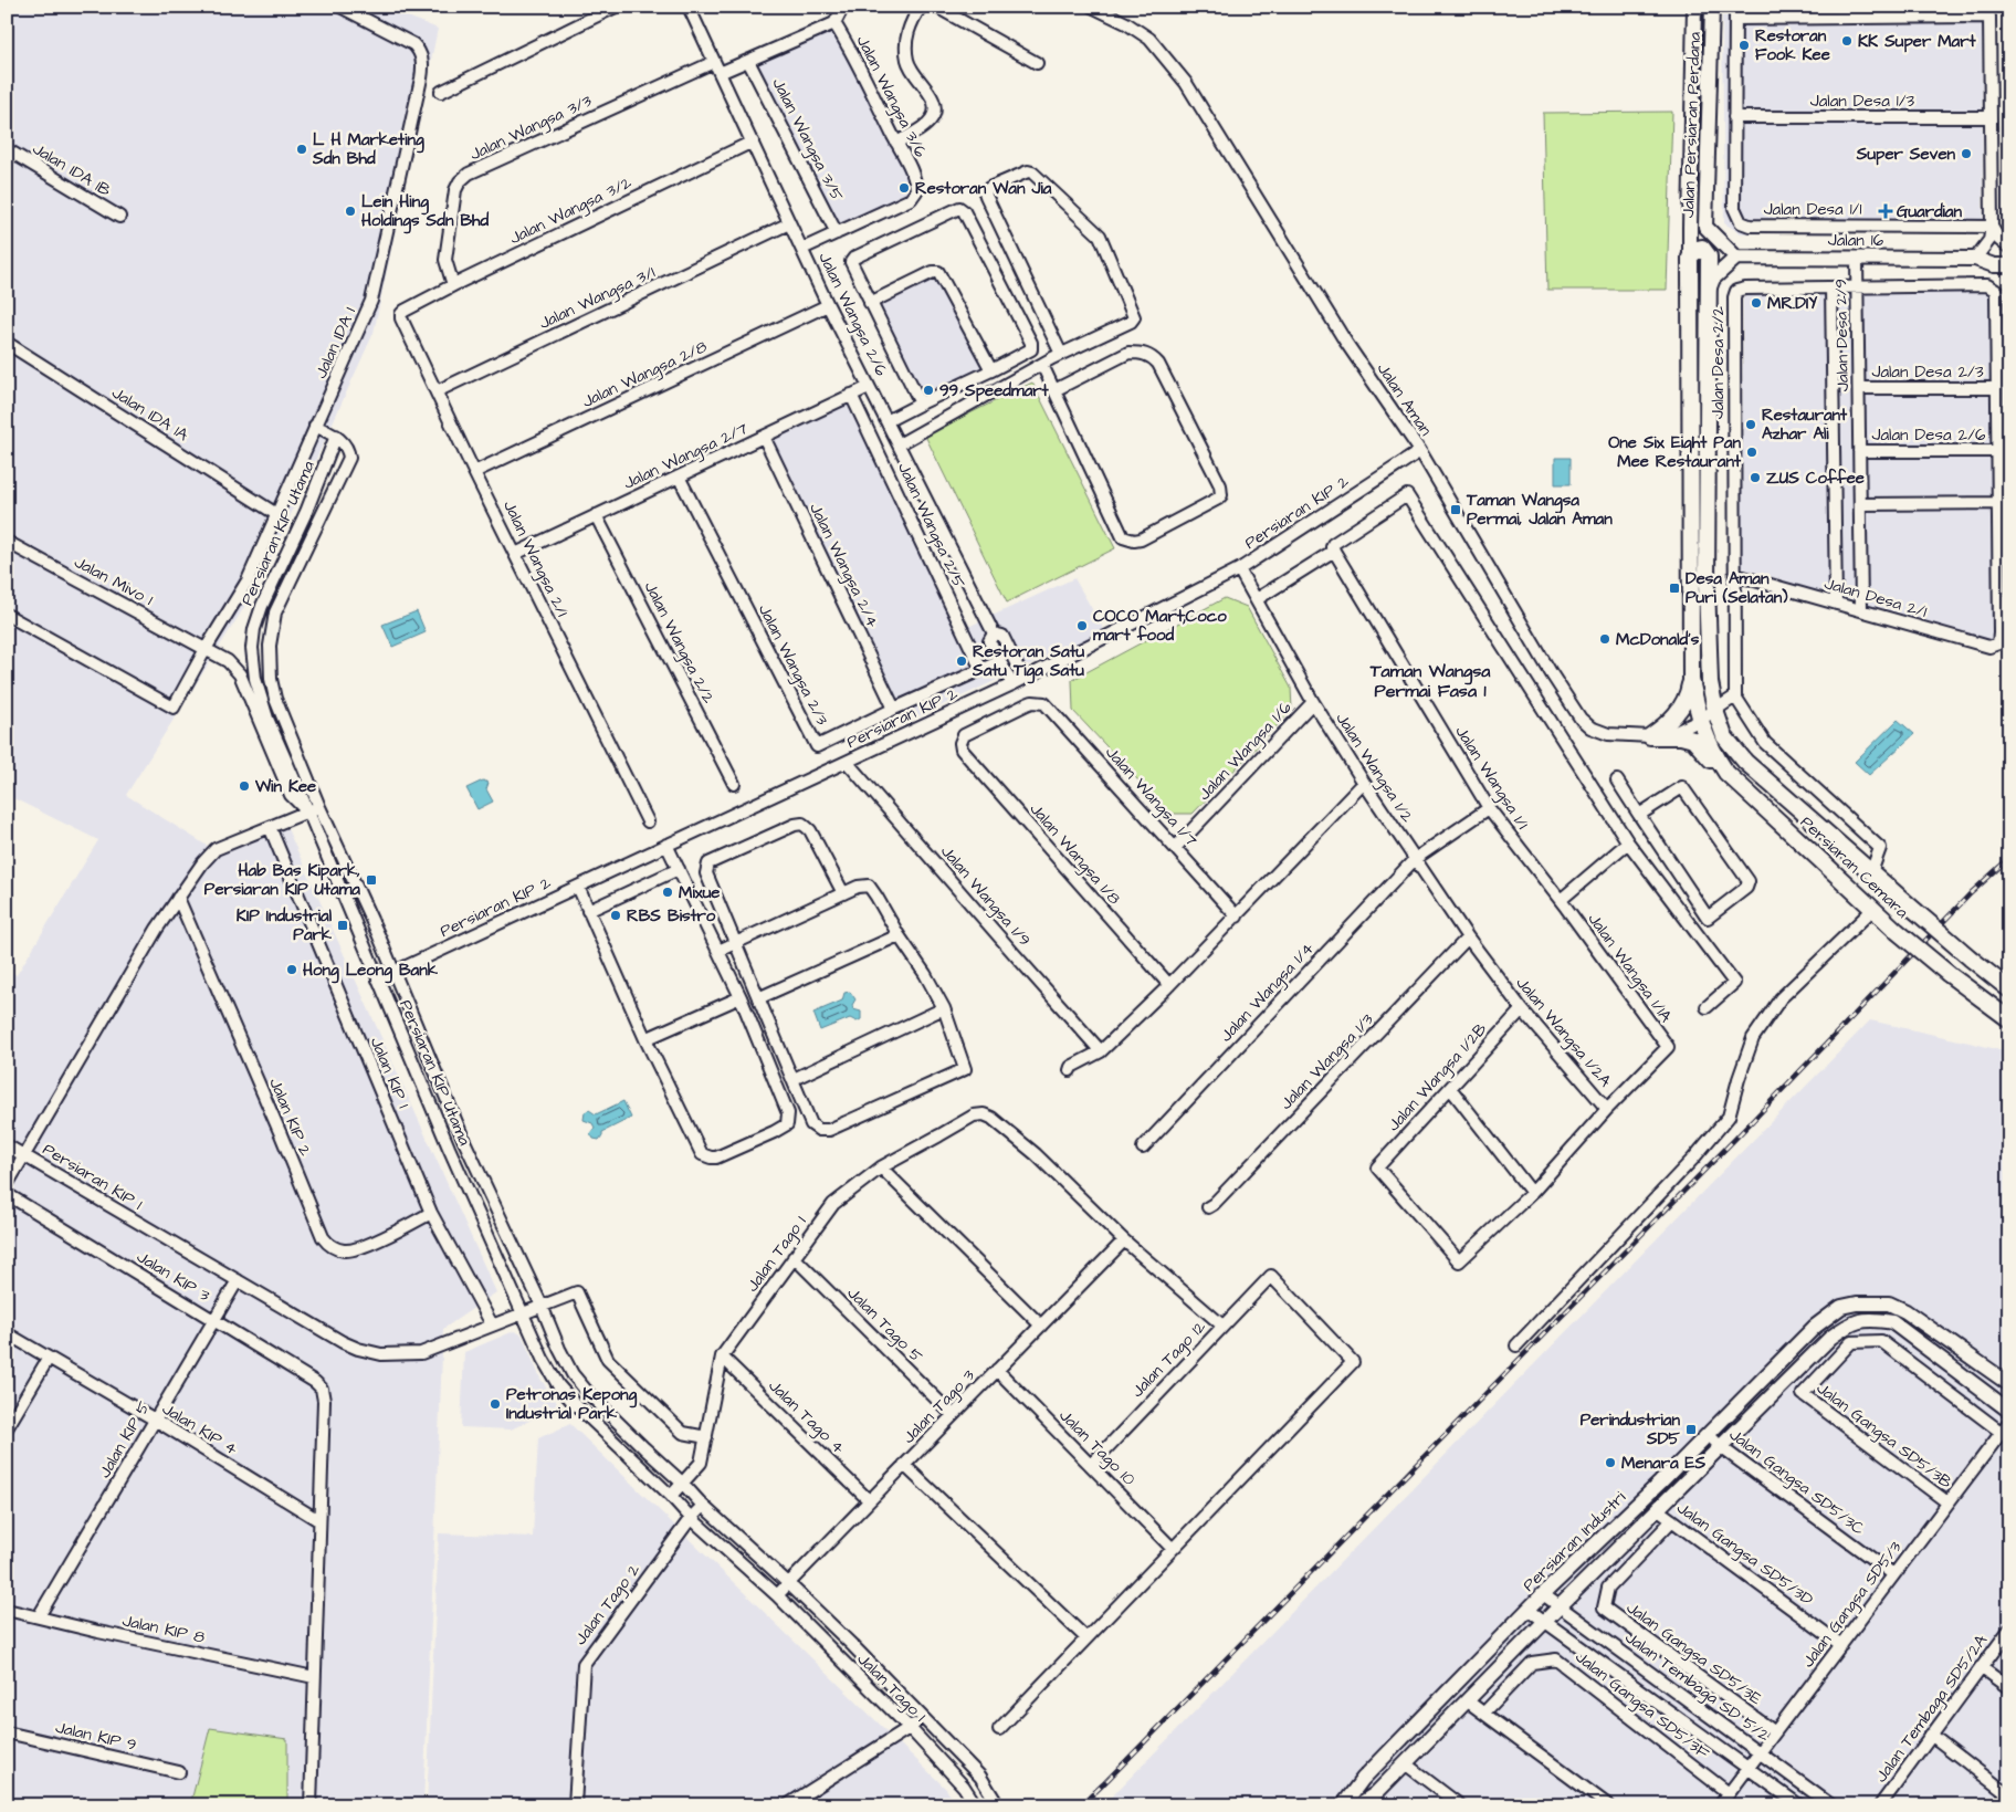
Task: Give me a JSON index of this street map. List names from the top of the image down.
{
  "streets": {
    "main road": ["Jalan Persiaran Perdana", "Persiaran Cemara"],
    "street": [
      "Jalan Wangsa 3/6",
      "Jalan Desa 1/3",
      "Jalan Wangsa 3/3",
      "Jalan Wangsa 3/5",
      "Jalan IDA 1B",
      "Jalan Desa 1/1",
      "Jalan Wangsa 3/2",
      "Jalan 16",
      "Jalan Wangsa 3/1",
      "Jalan Wangsa 2/6",
      "Jalan Desa 2/9",
      "Jalan IDA 1",
      "Jalan Desa 2/2",
      "Jalan Desa 2/3",
      "Jalan Wangsa 2/8",
      "Jalan Aman",
      "Jalan IDA 1A",
      "Jalan Desa 2/6",
      "Jalan Wangsa 2/7",
      "Persiaran KIP 2",
      "Jalan Wangsa 2/5",
      "Persiaran KIP Utama",
      "Jalan Wangsa 2/1",
      "Jalan Wangsa 2/4",
      "Jalan Mivo 1",
      "Jalan Desa 2/1",
      "Jalan Wangsa 2/2",
      "Jalan Wangsa 2/3",
      "Jalan Wangsa 1/6",
      "Jalan Wangsa 1/2",
      "Jalan Wangsa 1/1",
      "Jalan Wangsa 1/7",
      "Jalan Wangsa 1/8",
      "Jalan Wangsa 1/9",
      "Jalan Wangsa 1/1A",
      "Jalan Wangsa 1/4",
      "Jalan Wangsa 1/2A",
      "Jalan Wangsa 1/3",
      "Jalan KIP 1",
      "Jalan Wangsa 1/2B",
      "Jalan KIP 2",
      "Persiaran KIP 1",
      "Jalan Tago 1",
      "Jalan KIP 3",
      "Jalan Tago 5",
      "Jalan Tago 12",
      "Jalan Tago 3",
      "Jalan Tago 4",
      "Jalan KIP 4",
      "Jalan Gangsa SD5/3B",
      "Jalan KIP 5",
      "Jalan Tago 10",
      "Jalan Gangsa SD5/3C",
      "Persiaran Industri",
      "Jalan Gangsa SD5/3D",
      "Jalan Tago 2",
      "Jalan Gangsa SD5/3",
      "Jalan KIP 8",
      "Jalan Gangsa SD5/3E",
      "Jalan Tembaga SD 5/2",
      "Jalan Gangsa SD5/3F",
      "Jalan Tembaga SD5/2A",
      "Jalan KIP 9"
    ]
  },
  "crossings": [
    ["Jalan Wangsa 3/6", "Jalan Wangsa 3/5"],
    ["Jalan Wangsa 3/6", "Jalan Wangsa 2/6"],
    ["Jalan Desa 1/3", "Jalan Desa 1/1"],
    ["Jalan Persiaran Perdana", "Jalan Aman"],
    ["Jalan Persiaran Perdana", "Persiaran Cemara"],
    ["Jalan Wangsa 3/3", "Jalan Wangsa 3/2"],
    ["Jalan Wangsa 3/3", "Jalan Wangsa 2/6"],
    ["Jalan Wangsa 3/2", "Jalan Wangsa 2/6"],
    ["Jalan Wangsa 3/2", "Jalan Wangsa 2/1"],
    ["Jalan 16", "Jalan Desa 2/9"],
    ["Jalan Wangsa 3/1", "Jalan Wangsa 2/6"],
    ["Jalan Wangsa 3/1", "Jalan Wangsa 2/1"],
    ["Jalan Wangsa 2/6", "Jalan Wangsa 2/8"],
    ["Jalan Wangsa 2/6", "Jalan Wangsa 2/7"],
    ["Jalan Wangsa 2/6", "Persiaran KIP 2"],
    ["Jalan Wangsa 2/6", "Jalan Wangsa 2/3"],
    ["Jalan Desa 2/9", "Jalan Desa 2/2"],
    ["Jalan Desa 2/9", "Jalan Desa 2/3"],
    ["Jalan Desa 2/9", "Jalan Desa 2/6"],
    ["Jalan Desa 2/9", "Jalan Desa 2/1"],
    ["Jalan IDA 1", "Jalan IDA 1A"],
    ["Jalan IDA 1", "Jalan Mivo 1"],
    ["Jalan Desa 2/2", "Jalan Desa 2/1"],
    ["Jalan Wangsa 2/8", "Jalan Wangsa 2/1"],
    ["Jalan Aman", "Persiaran KIP 2"],
    ["Jalan Aman", "Persiaran Cemara"],
    ["Jalan Wangsa 2/7", "Jalan Wangsa 2/5"],
    ["Jalan Wangsa 2/7", "Jalan Wangsa 2/1"],
    ["Jalan Wangsa 2/7", "Jalan Wangsa 2/4"],
    ["Jalan Wangsa 2/7", "Jalan Wangsa 2/2"],
    ["Jalan Wangsa 2/7", "Jalan Wangsa 2/3"],
    ["Persiaran KIP 2", "Persiaran KIP Utama"],
    ["Persiaran KIP 2", "Jalan Wangsa 1/2"],
    ["Persiaran KIP 2", "Jalan Wangsa 1/9"],
    ["Jalan Wangsa 2/5", "Jalan Wangsa 2/3"],
    ["Persiaran KIP Utama", "Jalan Mivo 1"],
    ["Persiaran KIP Utama", "Persiaran KIP 1"],
    ["Persiaran KIP Utama", "Jalan Tago 1"],
    ["Jalan Wangsa 2/4", "Jalan Wangsa 2/3"],
    ["Jalan Mivo 1", "Persiaran KIP 1"],
    ["Jalan Wangsa 1/6", "Jalan Wangsa 1/2"],
    ["Jalan Wangsa 1/6", "Jalan Wangsa 1/7"],
    ["Jalan Wangsa 1/2", "Jalan Wangsa 1/4"],
    ["Jalan Wangsa 1/2", "Jalan Wangsa 1/2A"],
    ["Jalan Wangsa 1/2", "Jalan Wangsa 1/3"],
    ["Jalan Wangsa 1/1", "Jalan Wangsa 1/1A"],
    ["Jalan Wangsa 1/1", "Jalan Wangsa 1/4"],
    ["Jalan Wangsa 1/7", "Jalan Wangsa 1/8"],
    ["Jalan Wangsa 1/1A", "Jalan Wangsa 1/2A"],
    ["Jalan Wangsa 1/2A", "Jalan Wangsa 1/2B"],
    ["Jalan KIP 1", "Jalan KIP 2"],
    ["Jalan KIP 1", "Persiaran KIP 1"],
    ["Jalan KIP 2", "Persiaran KIP 1"],
    ["Persiaran KIP 1", "Jalan Tago 1"],
    ["Persiaran KIP 1", "Jalan KIP 5"],
    ["Jalan Tago 1", "Jalan Tago 5"],
    ["Jalan Tago 1", "Jalan Tago 3"],
    ["Jalan Tago 1", "Jalan Tago 4"],
    ["Jalan Tago 1", "Jalan Tago 2"],
    ["Jalan KIP 3", "Jalan KIP 4"],
    ["Jalan KIP 3", "Jalan KIP 5"],
    ["Jalan Tago 5", "Jalan Tago 3"],
    ["Jalan Tago 12", "Jalan Tago 10"],
    ["Jalan Tago 3", "Jalan Tago 4"],
    ["Jalan Tago 3", "Jalan Tago 10"],
    ["Jalan KIP 4", "Jalan KIP 5"],
    ["Jalan Gangsa SD5/3B", "Jalan Gangsa SD5/3"],
    ["Jalan KIP 5", "Jalan KIP 8"],
    ["Jalan Gangsa SD5/3C", "Persiaran Industri"],
    ["Jalan Gangsa SD5/3C", "Jalan Gangsa SD5/3"],
    ["Persiaran Industri", "Jalan Tembaga SD 5/2"],
    ["Jalan Gangsa SD5/3D", "Jalan Gangsa SD5/3"],
    ["Jalan Gangsa SD5/3D", "Jalan Gangsa SD5/3E"],
    ["Jalan Gangsa SD5/3", "Jalan Gangsa SD5/3E"],
    ["Jalan Gangsa SD5/3", "Jalan Tembaga SD 5/2"],
    ["Jalan Gangsa SD5/3", "Jalan Gangsa SD5/3F"]
  ],
  "districts": ["Taman Wangsa Permai Fasa 1"],
  "places": {
    "other": [
      "KK Super Mart",
      "Restoran Fook Kee",
      "L H Marketing Sdn Bhd",
      "Super Seven",
      "Restoran Wan Jia",
      "Lein Hing Holdings Sdn Bhd",
      "MR.DIY",
      "99 Speedmart",
      "Restaurant Azhar Ali",
      "One Six Eight Pan Mee Restaurant",
      "ZUS Coffee",
      "COCO Mart;Coco mart food",
      "McDonald's",
      "Restoran Satu Satu Tiga Satu",
      "Win Kee",
      "Mixue",
      "RBS Bistro",
      "Hong Leong Bank",
      "Petronas Kepong Industrial Park",
      "Menara ES"
    ],
    "health": ["Guardian"],
    "transit": [
      "Taman Wangsa Permai, Jalan Aman",
      "Desa Aman Puri (Selatan)",
      "Hab Bas Kipark, Persiaran KIP Utama",
      "KIP Industrial Park",
      "Perindustrian SD5"
    ]
  }
}
